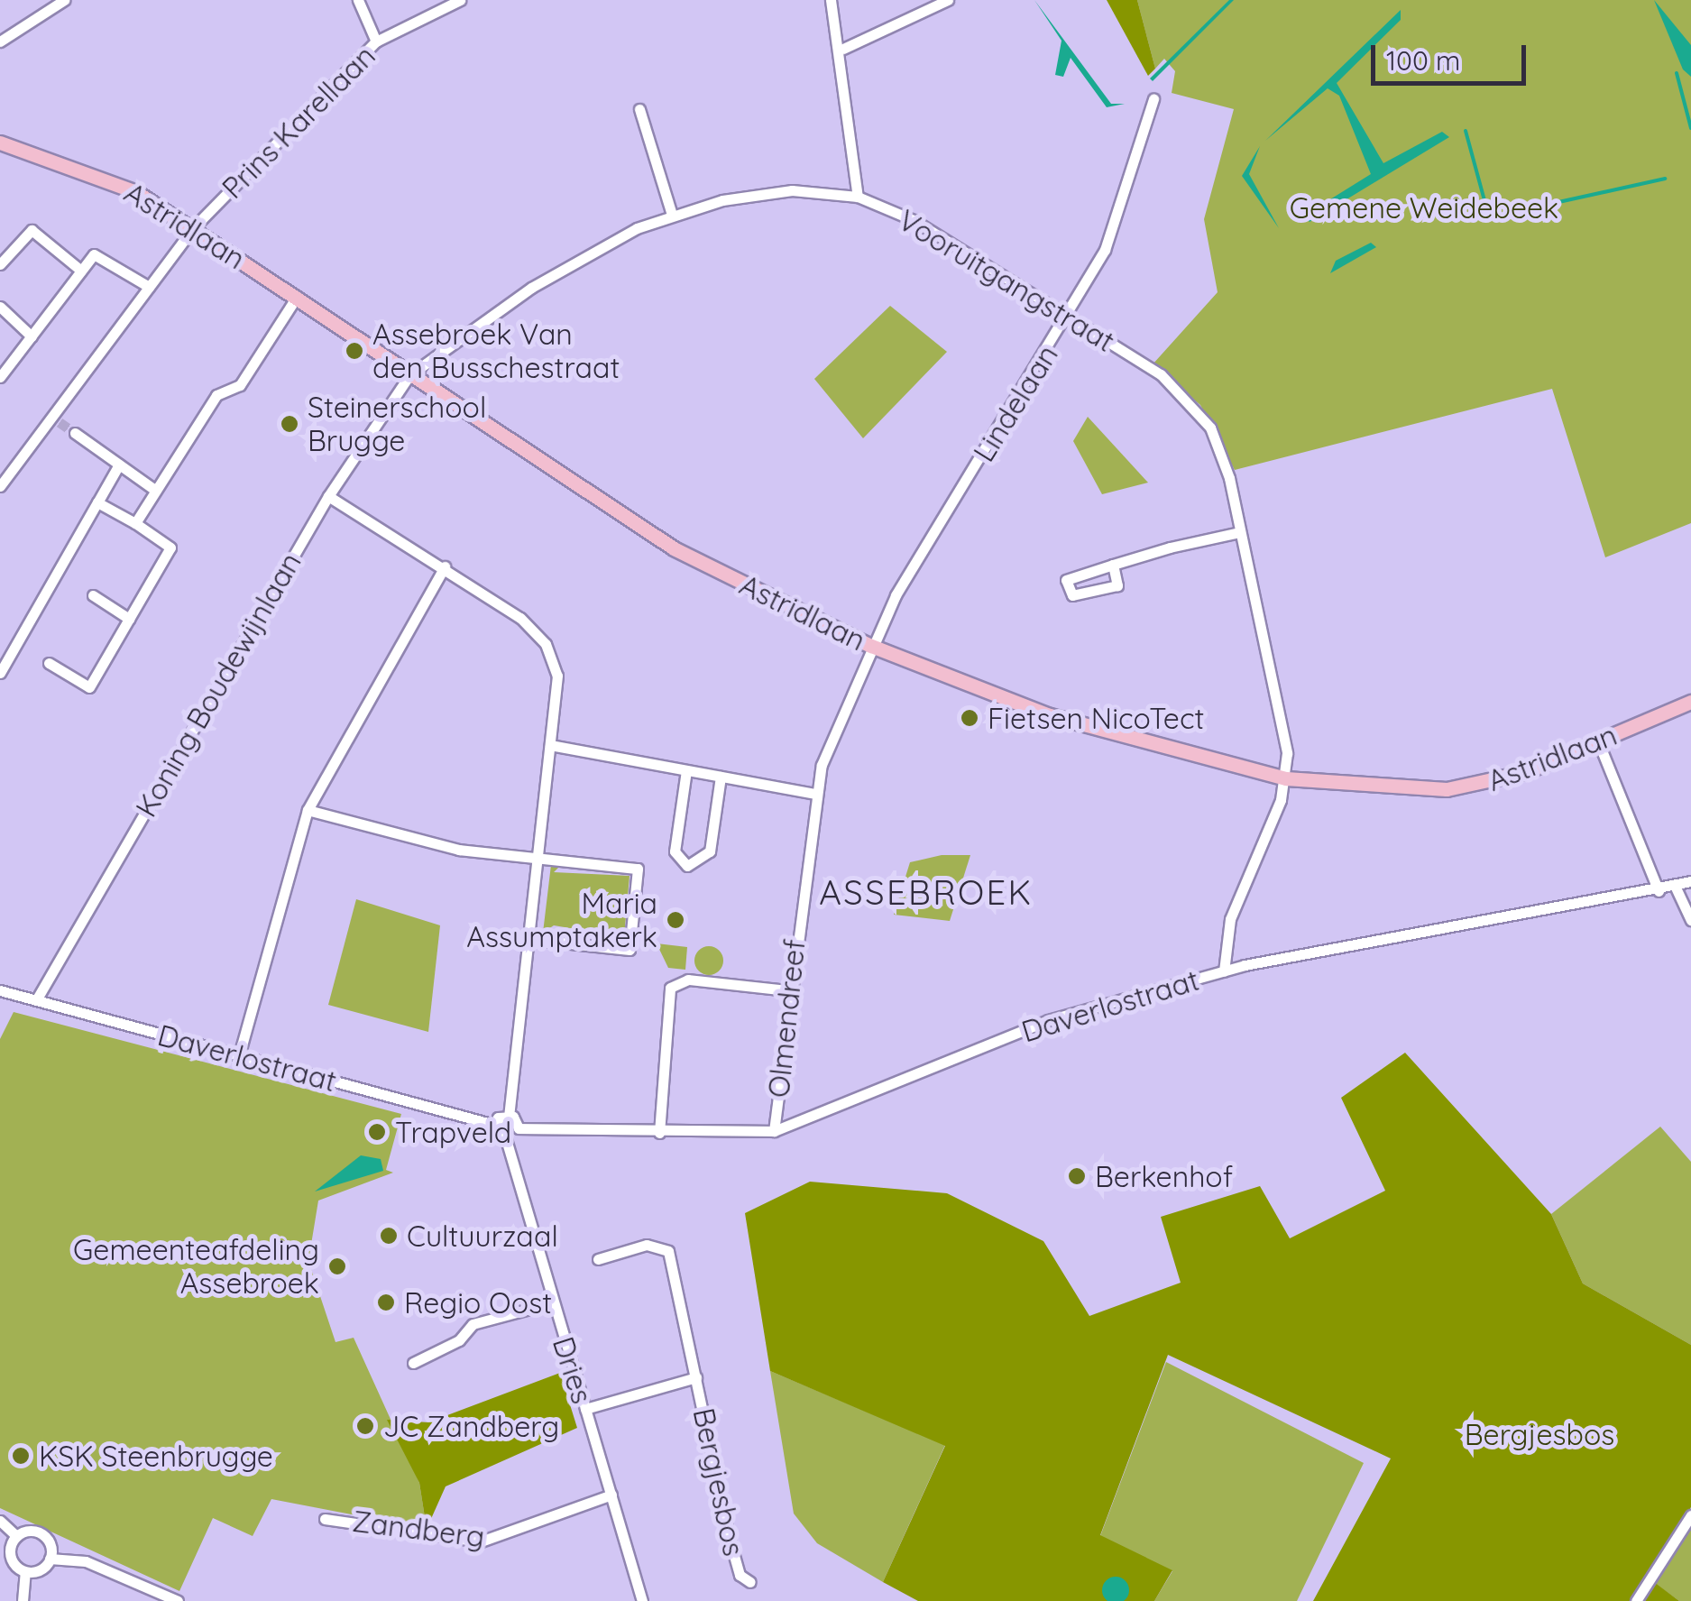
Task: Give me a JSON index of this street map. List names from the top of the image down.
{
  "streets": {
    "main road": ["Astridlaan"],
    "street": [
      "Prins Karellaan",
      "Vooruitgangstraat",
      "Lindelaan",
      "Koning Boudewijnlaan",
      "Daverlostraat",
      "Olmendreef",
      "Dries",
      "Bergjesbos",
      "Zandberg"
    ]
  },
  "crossings": [
    ["Prins Karellaan", "Astridlaan"],
    ["Astridlaan", "Vooruitgangstraat"],
    ["Astridlaan", "Lindelaan"],
    ["Astridlaan", "Koning Boudewijnlaan"],
    ["Astridlaan", "Olmendreef"],
    ["Vooruitgangstraat", "Lindelaan"],
    ["Vooruitgangstraat", "Koning Boudewijnlaan"],
    ["Lindelaan", "Olmendreef"],
    ["Koning Boudewijnlaan", "Daverlostraat"],
    ["Daverlostraat", "Olmendreef"],
    ["Dries", "Bergjesbos"],
    ["Dries", "Zandberg"]
  ],
  "districts": ["ASSEBROEK"],
  "parks": ["Gemene Weidebeek", "Bergjesbos"],
  "places": [
    "Assebroek Van den Busschestraat",
    "Steinerschool Brugge",
    "Fietsen NicoTect",
    "Maria Assumptakerk",
    "Trapveld",
    "Berkenhof",
    "Cultuurzaal",
    "Gemeenteafdeling Assebroek",
    "Regio Oost",
    "JC Zandberg",
    "KSK Steenbrugge"
  ],
  "scale_bar": "100 m"
}
